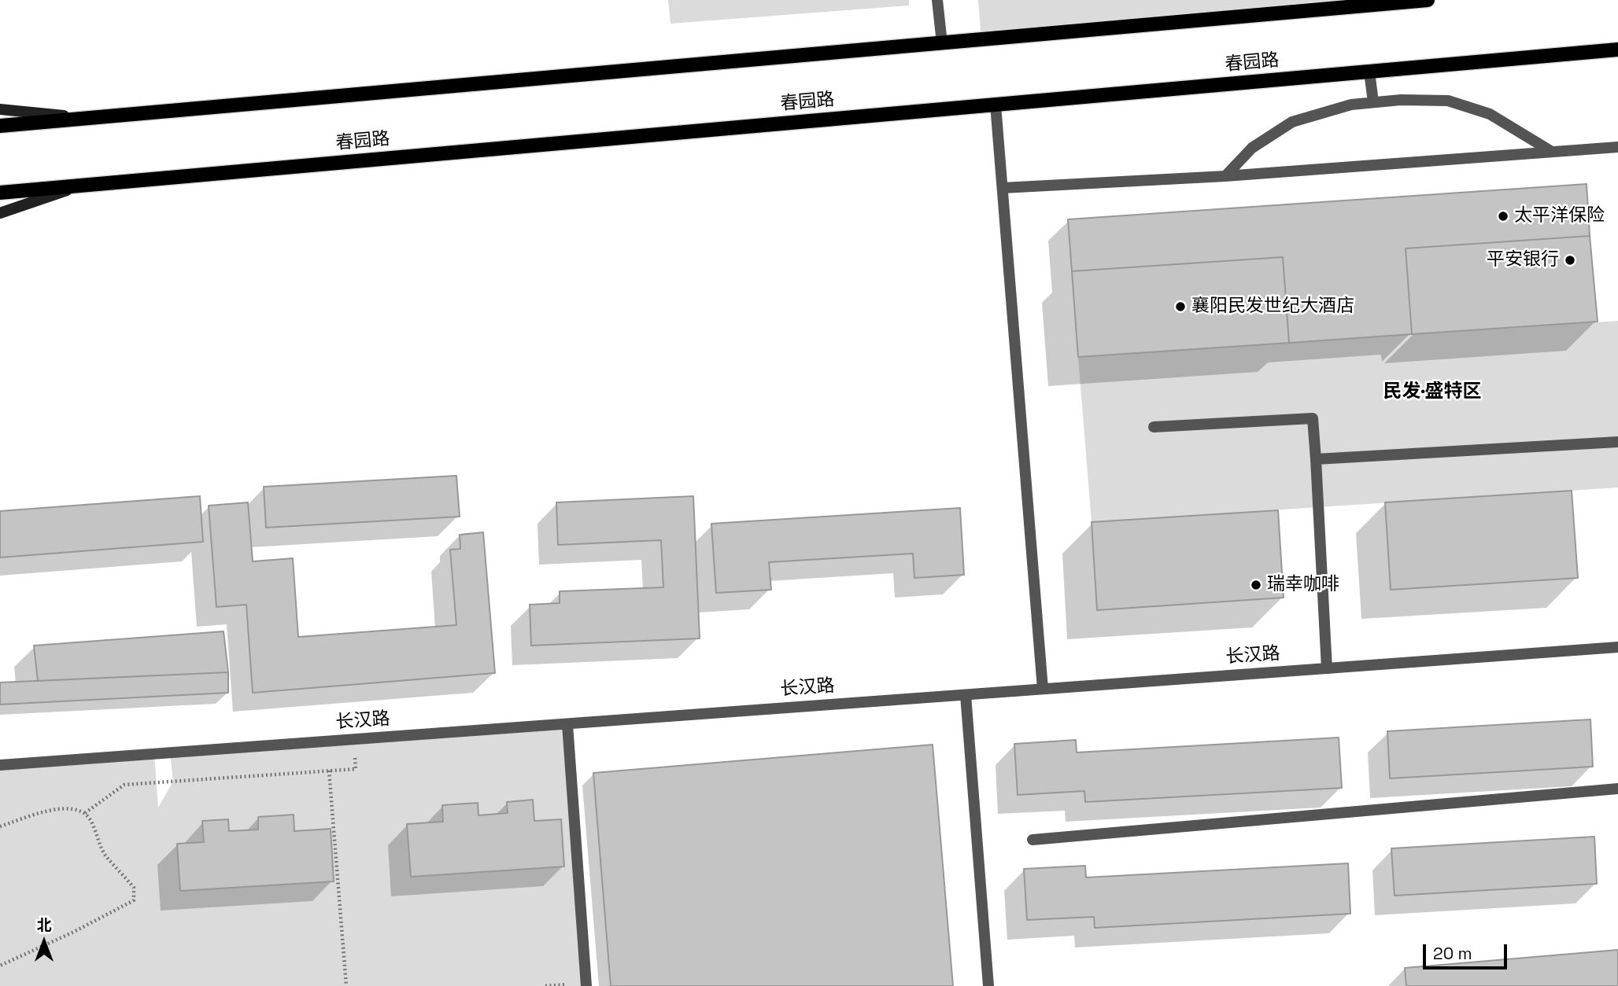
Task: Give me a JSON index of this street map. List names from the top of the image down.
{
  "streets": {
    "main road": ["春园路"],
    "street": ["长汉路"]
  },
  "districts": ["民发·盛特区"],
  "places": [
    "太平洋保险",
    "平安银行",
    "襄阳民发世纪大酒店",
    "瑞幸咖啡"
  ],
  "scale_bar": "20 m",
  "north": "top"
}
